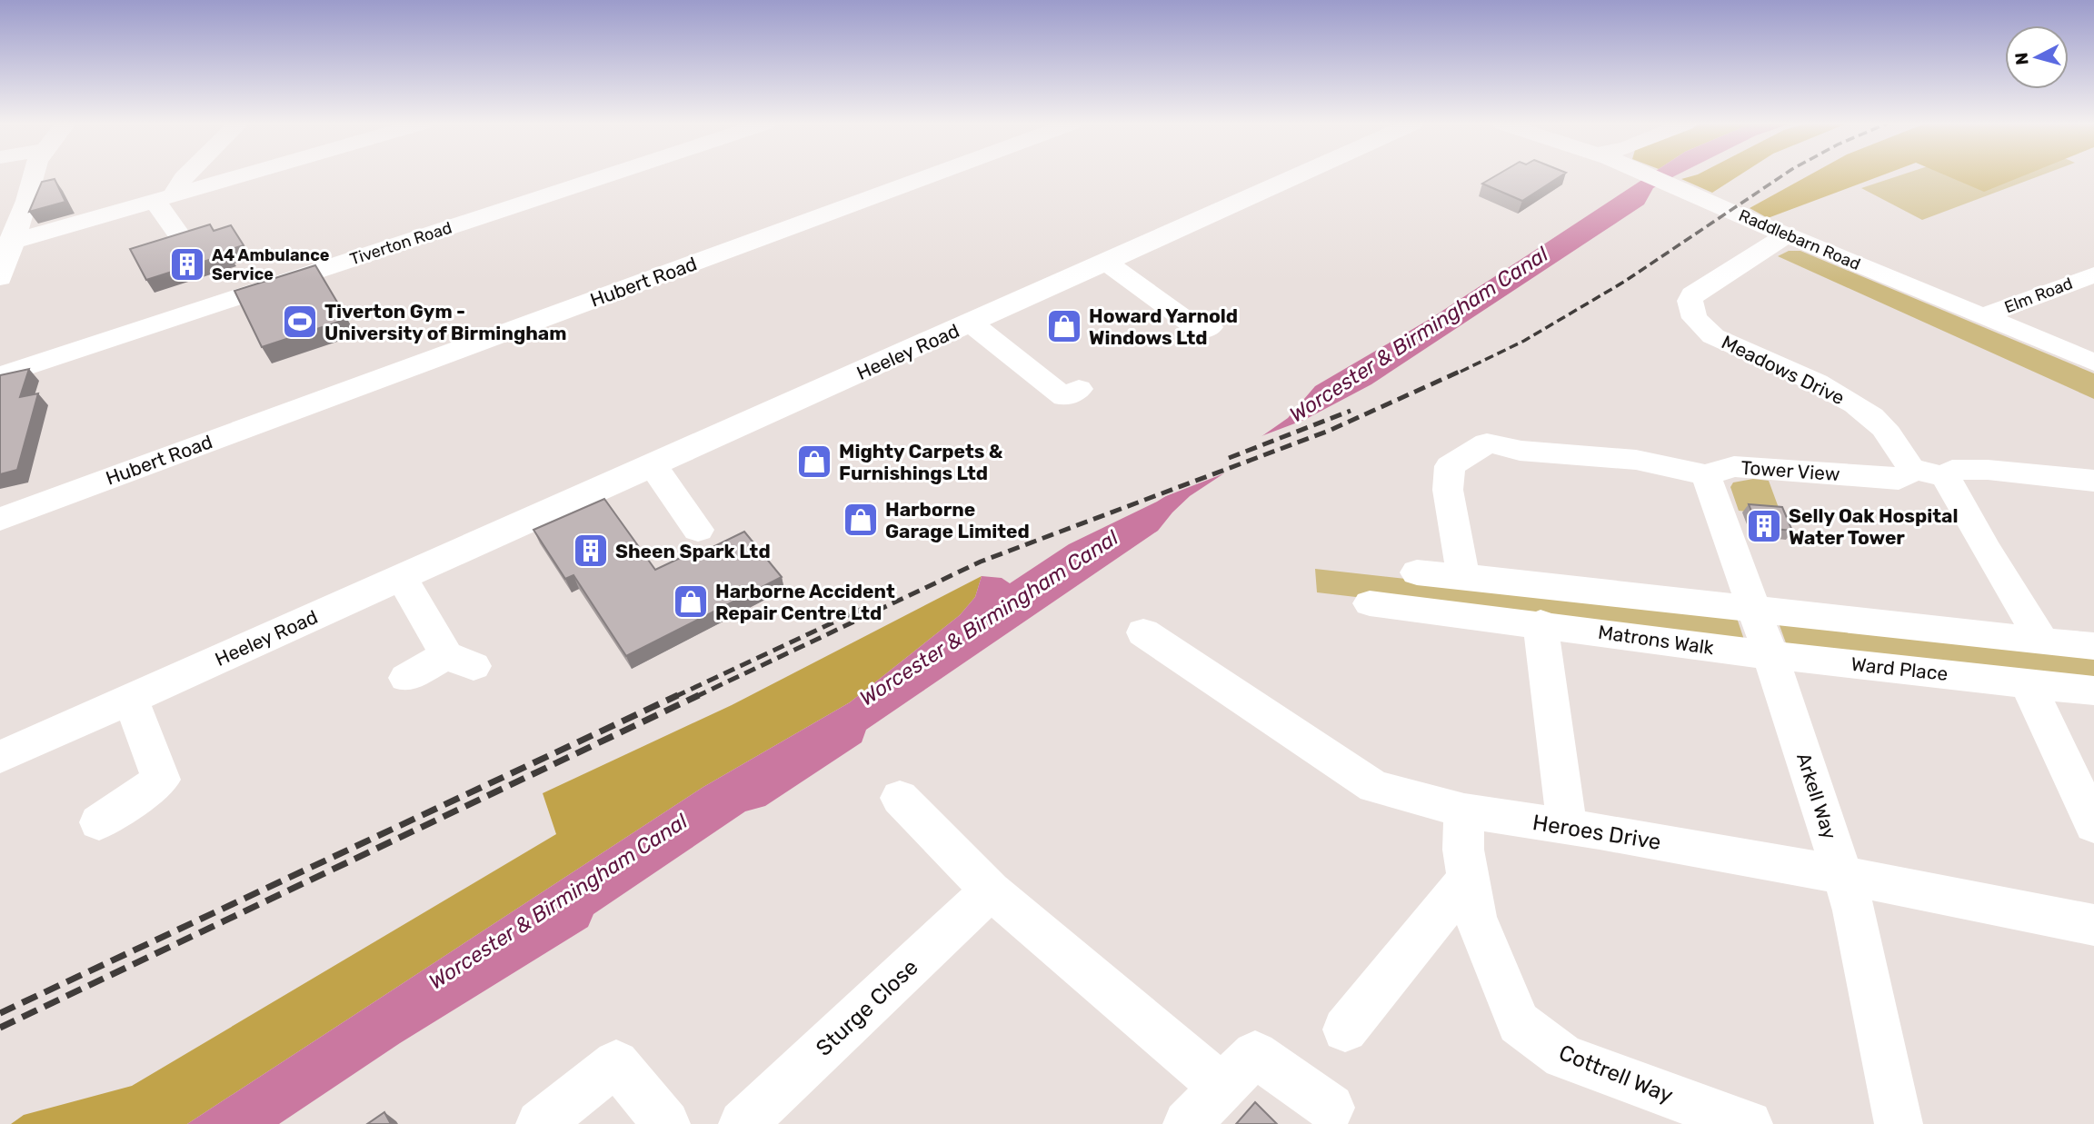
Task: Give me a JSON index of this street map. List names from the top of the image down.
{
  "streets": {
    "street": [
      "Raddlebarn Road",
      "Tiverton Road",
      "Hubert Road",
      "Elm Road",
      "Heeley Road",
      "Meadows Drive",
      "Tower View",
      "Matrons Walk",
      "Ward Place",
      "Arkell Way",
      "Heroes Drive",
      "Sturge Close",
      "Cottrell Way"
    ]
  },
  "crossings": [
    ["Raddlebarn Road", "Elm Road"],
    ["Raddlebarn Road", "Meadows Drive"],
    ["Meadows Drive", "Tower View"],
    ["Tower View", "Arkell Way"],
    ["Matrons Walk", "Ward Place"],
    ["Matrons Walk", "Arkell Way"],
    ["Ward Place", "Arkell Way"],
    ["Arkell Way", "Heroes Drive"],
    ["Heroes Drive", "Cottrell Way"]
  ],
  "water": ["Worcester & Birmingham Canal"],
  "places": {
    "building": ["A4 Ambulance Service", "Selly Oak Hospital Water Tower", "Sheen Spark Ltd"],
    "sports": ["Tiverton Gym - University of Birmingham"],
    "shop": [
      "Howard Yarnold Windows Ltd",
      "Mighty Carpets & Furnishings Ltd",
      "Harborne Garage Limited",
      "Harborne Accident Repair Centre Ltd"
    ]
  },
  "north": "left"
}
